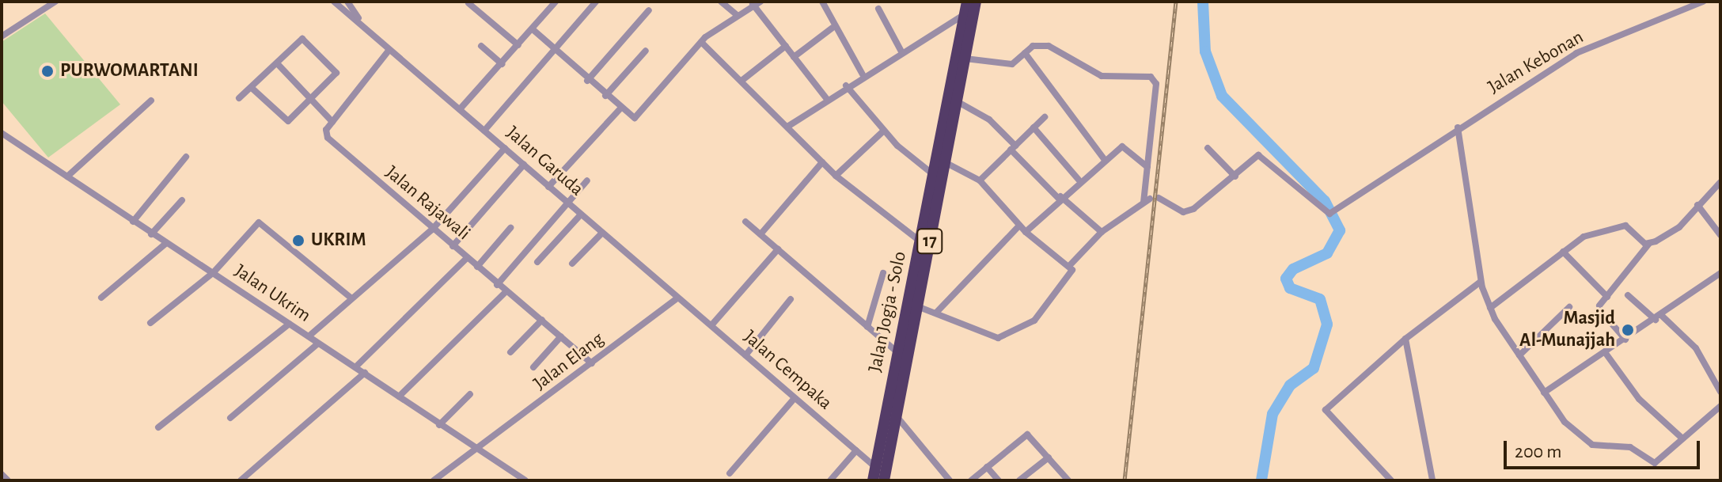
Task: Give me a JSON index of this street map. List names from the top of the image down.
{
  "streets": {
    "highway": ["17", "Jalan Jogja - Solo"],
    "street": [
      "Jalan Kebonan",
      "Jalan Garuda",
      "Jalan Rajawali",
      "Jalan Ukrim",
      "Jalan Elang",
      "Jalan Cempaka"
    ]
  },
  "crossings": [
    ["Jalan Garuda", "Jalan Elang"],
    ["Jalan Garuda", "Jalan Cempaka"],
    ["Jalan Rajawali", "Jalan Elang"],
    ["Jalan Ukrim", "Jalan Elang"],
    ["Jalan Jogja - Solo", "Jalan Cempaka"],
    ["Jalan Elang", "Jalan Cempaka"]
  ],
  "places": ["PURWOMARTANI", "UKRIM", "Masjid Al-Munajjah"],
  "scale_bar": "200 m"
}
